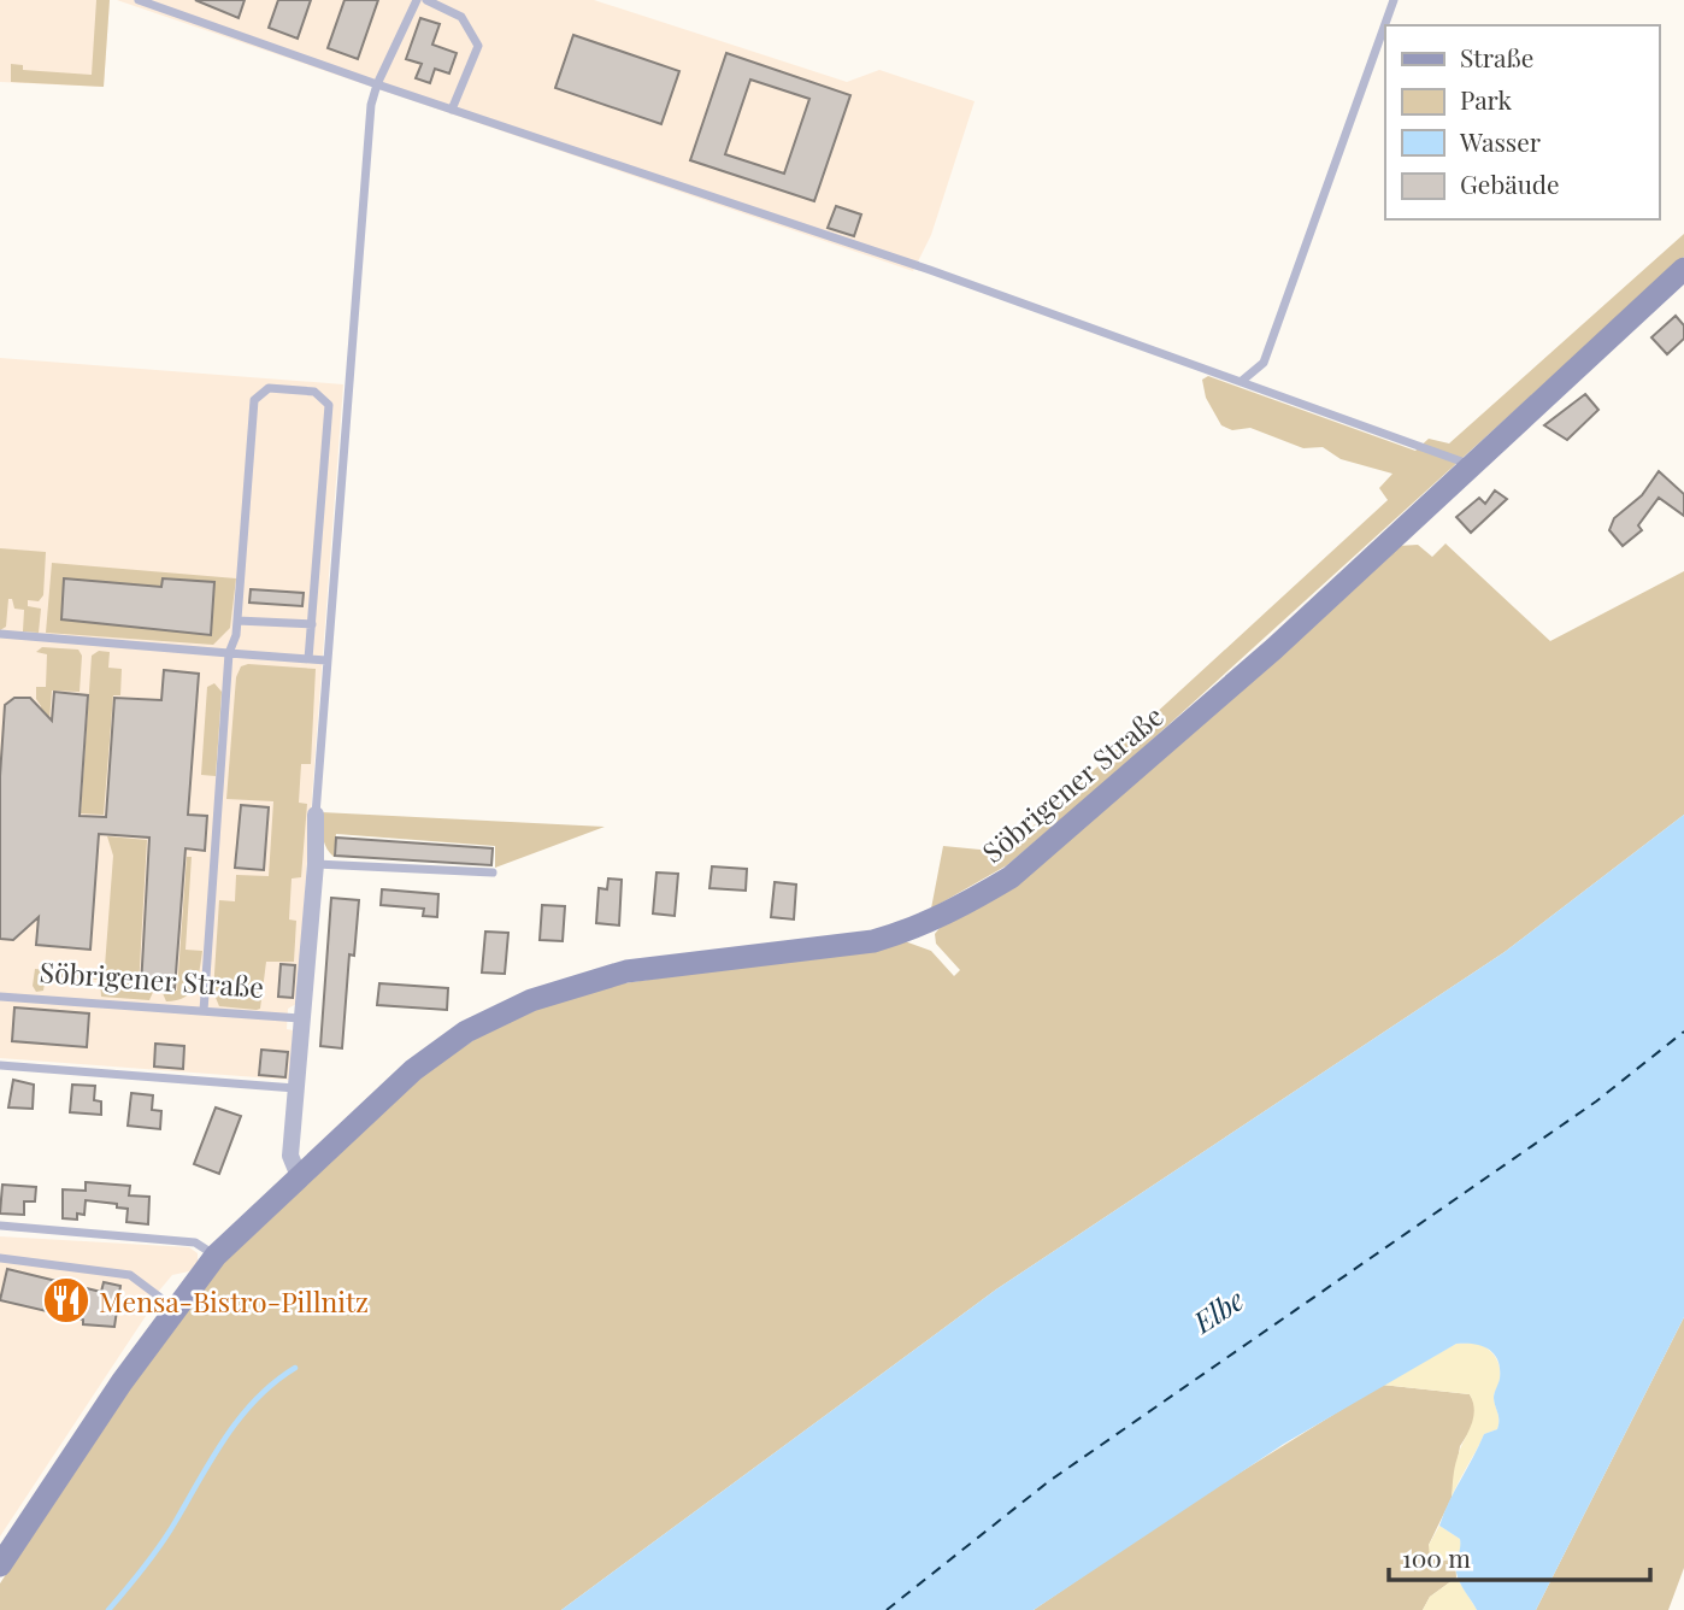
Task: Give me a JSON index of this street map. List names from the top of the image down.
{
  "streets": {
    "street": ["Söbrigener Straße"]
  },
  "water": ["Elbe"],
  "places": {
    "restaurant": ["Mensa-Bistro-Pillnitz"]
  },
  "legend": [
    "Straße",
    "Park",
    "Wasser",
    "Gebäude"
  ],
  "scale_bar": "100 m"
}
